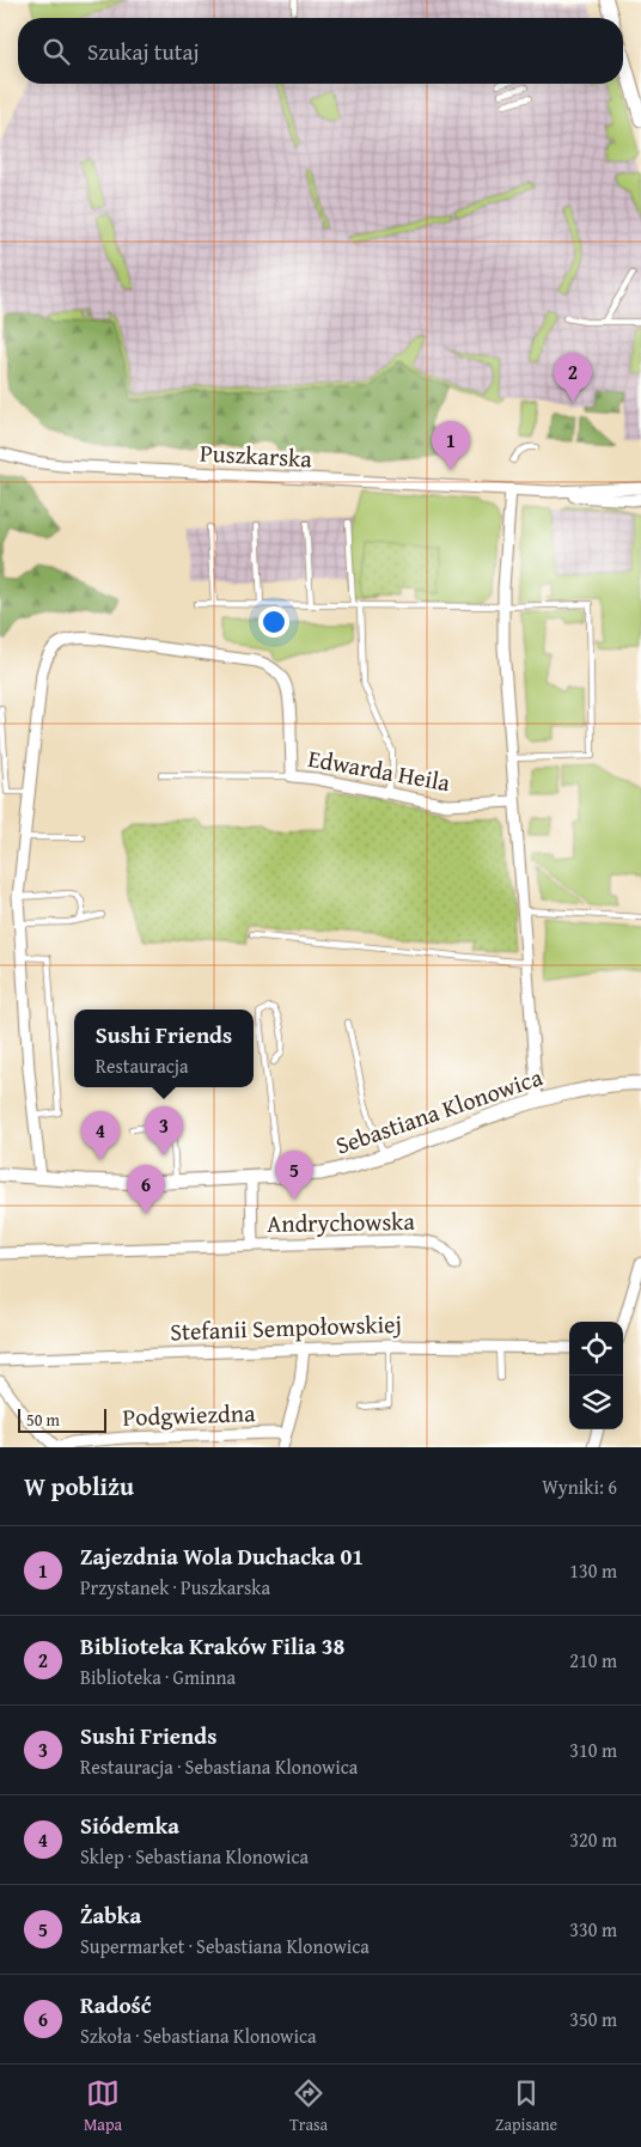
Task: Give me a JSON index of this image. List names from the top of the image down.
{
  "streets": {
    "street": [
      "Puszkarska",
      "Edwarda Heila",
      "Sebastiana Klonowica",
      "Andrychowska",
      "Stefanii Sempołowskiej",
      "Podgwiezdna"
    ]
  },
  "crossings": [
    ["Sebastiana Klonowica", "Andrychowska"]
  ],
  "scale_bar": "50 m",
  "page": {
    "search": "Szukaj tutaj",
    "pins": [
      "2",
      "1",
      "3",
      "4",
      "5",
      "6"
    ],
    "popup": ["Sushi Friends", "Restauracja"],
    "scale": "50 m",
    "heading": ["W pobliżu", "Wyniki: 6"],
    "list": [
      {
        "mark": "1",
        "name": "Zajezdnia Wola Duchacka 01",
        "note": "Przystanek · Puszkarska",
        "value": "130 m"
      },
      {
        "mark": "2",
        "name": "Biblioteka Kraków Filia 38",
        "note": "Biblioteka · Gminna",
        "value": "210 m"
      },
      {
        "mark": "3",
        "name": "Sushi Friends",
        "note": "Restauracja · Sebastiana Klonowica",
        "value": "310 m"
      },
      {
        "mark": "4",
        "name": "Siódemka",
        "note": "Sklep · Sebastiana Klonowica",
        "value": "320 m"
      },
      {
        "mark": "5",
        "name": "Żabka",
        "note": "Supermarket · Sebastiana Klonowica",
        "value": "330 m"
      },
      {
        "mark": "6",
        "name": "Radość",
        "note": "Szkoła · Sebastiana Klonowica",
        "value": "350 m"
      }
    ],
    "nav": ["Mapa", "Trasa", "Zapisane"]
  }
}
